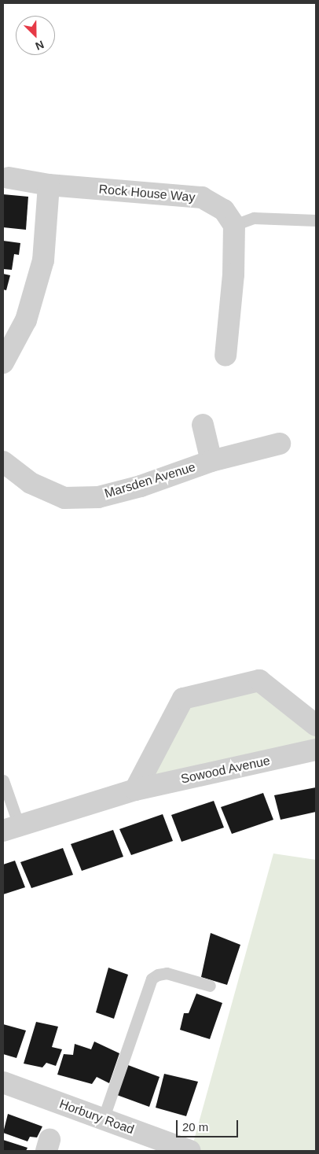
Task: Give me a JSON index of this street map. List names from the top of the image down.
{
  "streets": {
    "street": [
      "Rock House Way",
      "Marsden Avenue",
      "Sowood Avenue",
      "Horbury Road"
    ]
  },
  "scale_bar": "20 m",
  "north": "bottom right"
}
